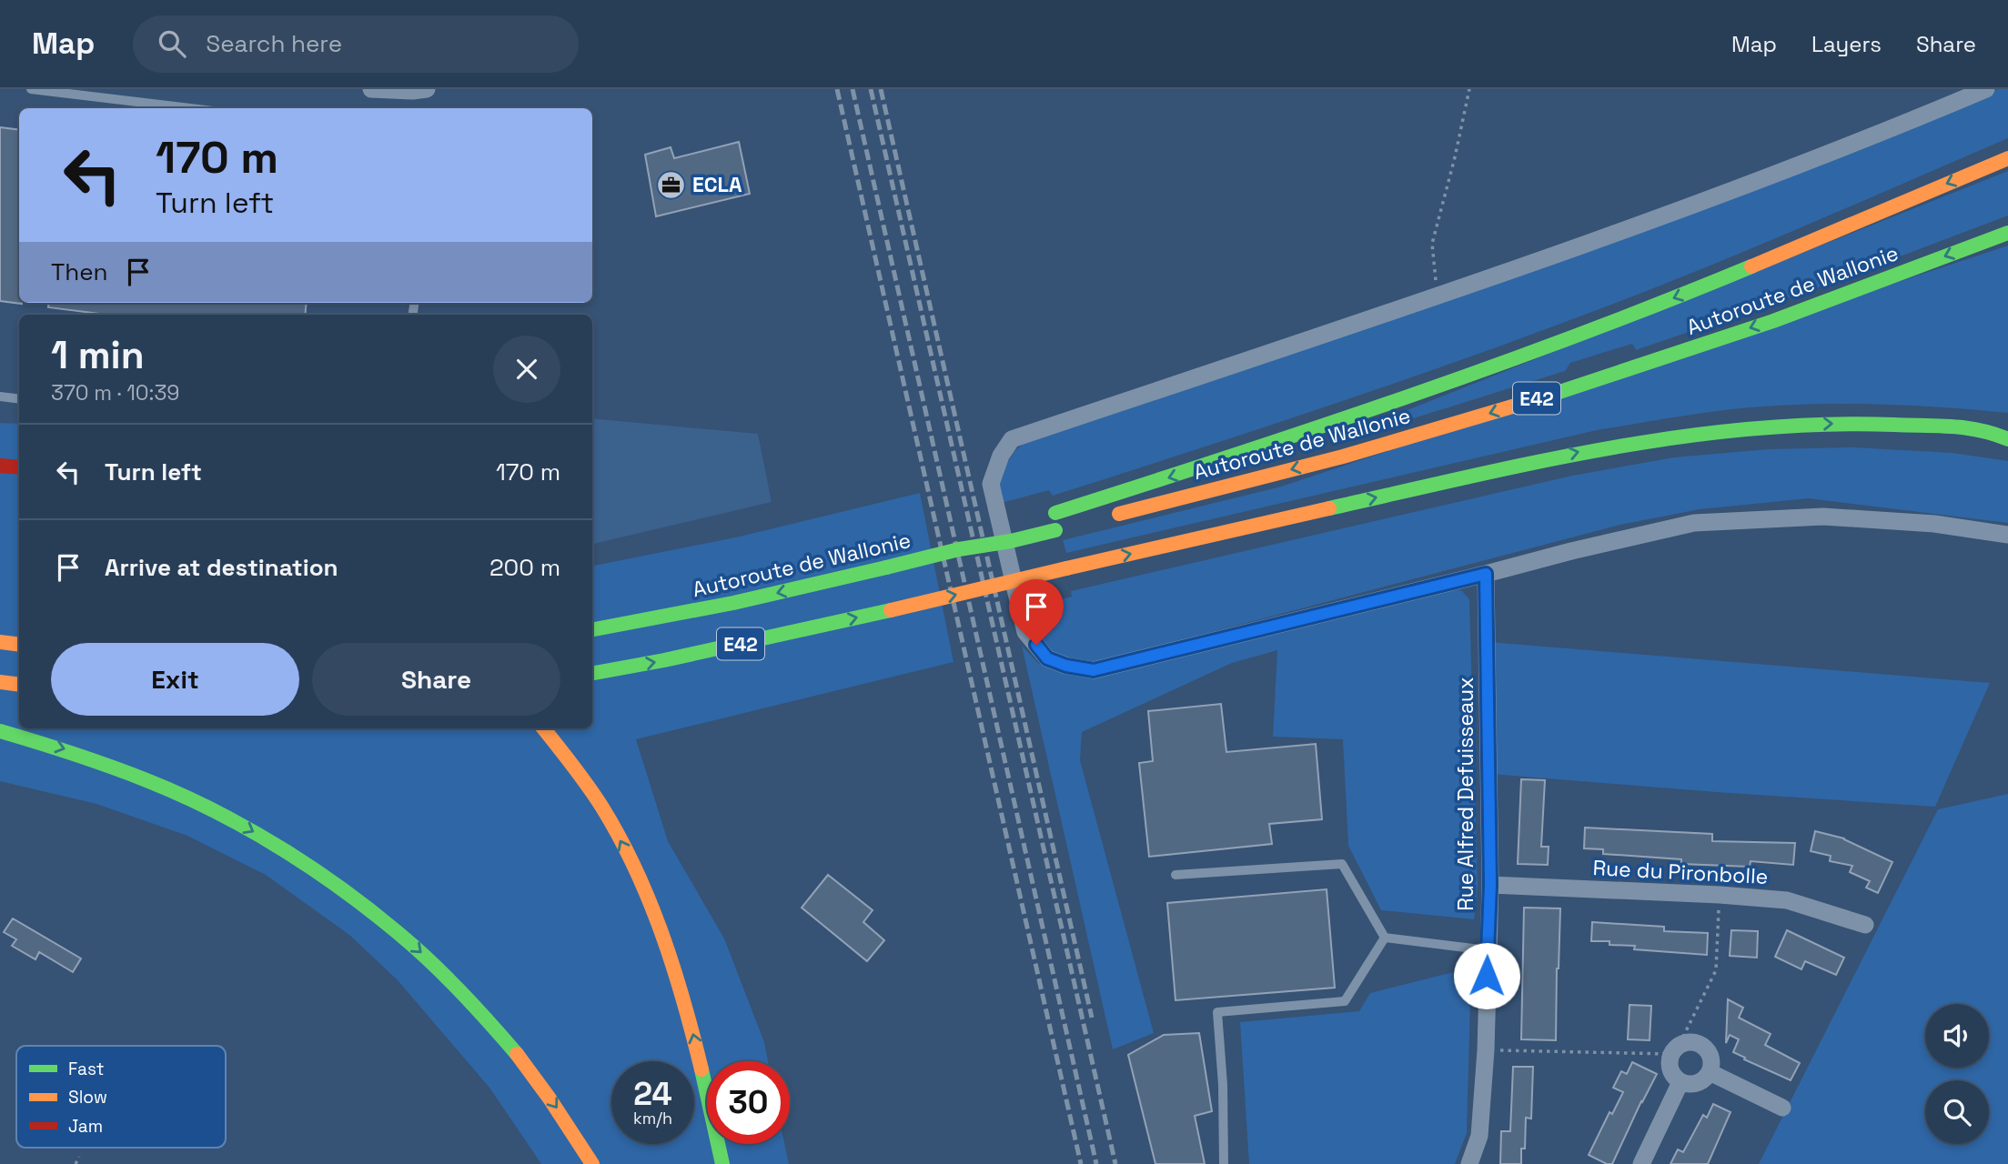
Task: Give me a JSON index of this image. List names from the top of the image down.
{
  "streets": {
    "highway": ["Autoroute de Wallonie", "E42"],
    "street": ["Rue Alfred Defuisseaux", "Rue du Pironbolle"]
  },
  "crossings": [
    ["Rue Alfred Defuisseaux", "Rue du Pironbolle"]
  ],
  "places": {
    "office": ["ECLA"]
  },
  "legend": ["Fast", "Slow", "Jam"],
  "page": {
    "header": "Map",
    "search": "Search here",
    "nav": ["Map", "Layers", "Share"],
    "turn": ["170 m", "Turn left"],
    "then": "Then",
    "heading": ["1 min", "370 m · 10:39"],
    "list": [
      {
        "name": "Turn left",
        "value": "170 m"
      },
      {
        "name": "Arrive at destination",
        "value": "200 m"
      }
    ],
    "buttons": ["Exit", "Share"],
    "speed": "24 km/h",
    "limit": "30"
  }
}
